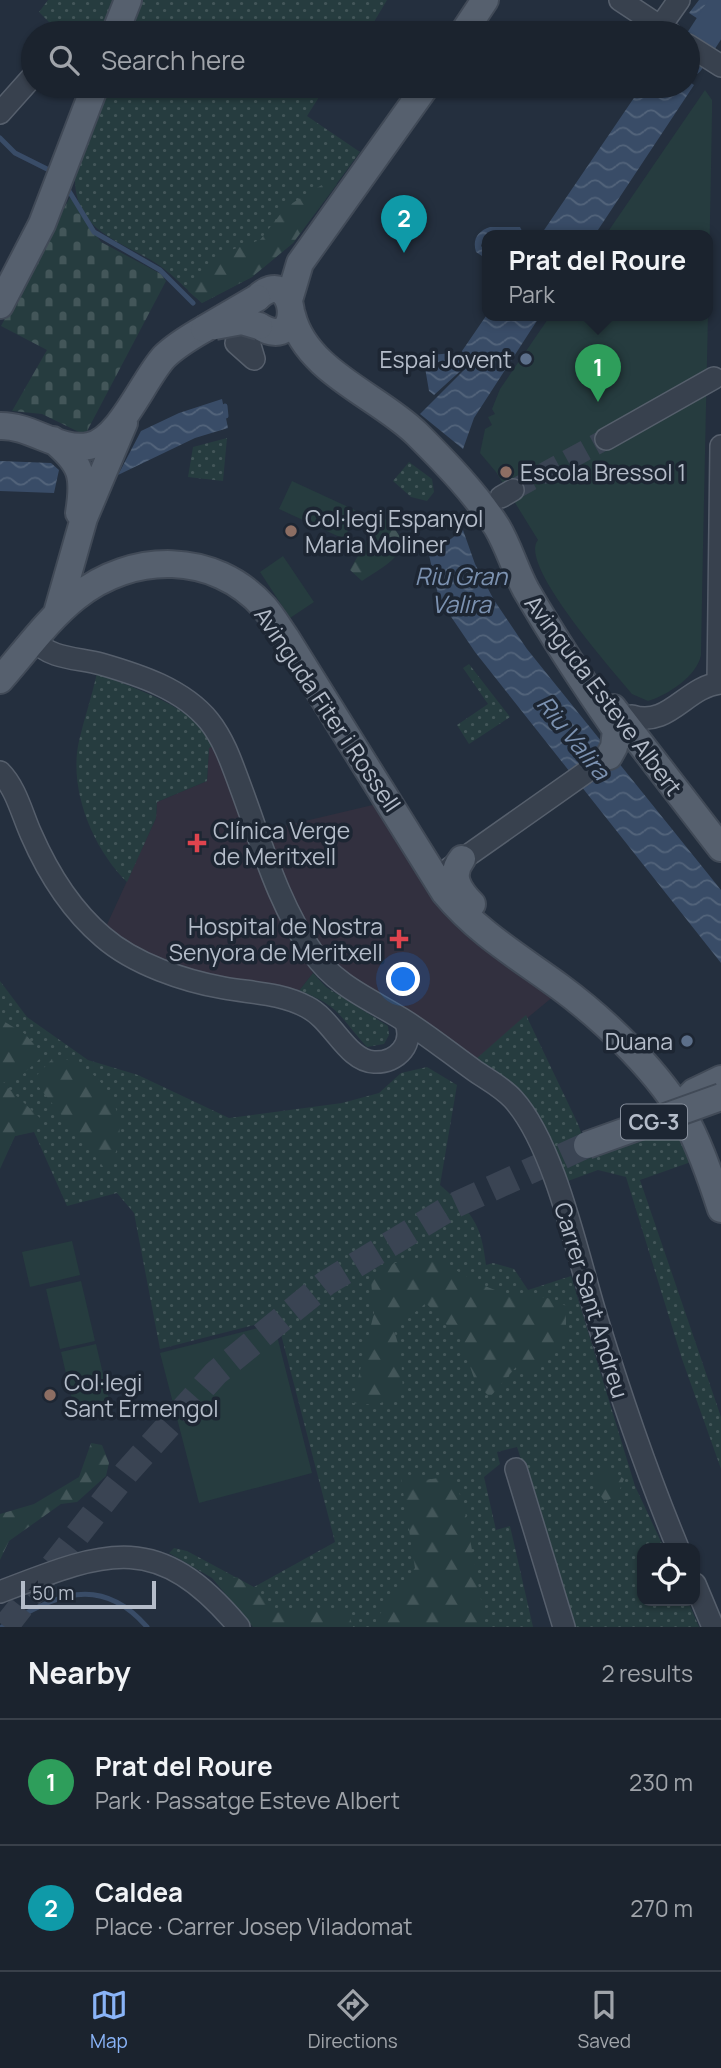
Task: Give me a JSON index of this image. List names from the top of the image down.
{
  "streets": {
    "main road": ["Avinguda Esteve Albert", "Avinguda Fiter i Rossell", "CG-3"],
    "street": ["Carrer Sant Andreu"]
  },
  "water": ["Riu Gran Valira", "Riu Valira"],
  "places": {
    "other": [
      "Espai Jovent",
      "Escola Bressol 1",
      "Col·legi Espanyol Maria Moliner",
      "Duana",
      "Col·legi Sant Ermengol"
    ],
    "health": ["Clínica Verge de Meritxell", "Hospital de Nostra Senyora de Meritxell"]
  },
  "scale_bar": "50 m",
  "page": {
    "search": "Search here",
    "pins": ["2", "1"],
    "popup": ["Prat del Roure", "Park"],
    "scale": "50 m",
    "heading": ["Nearby", "2 results"],
    "list": [
      {
        "mark": "1",
        "name": "Prat del Roure",
        "note": "Park · Passatge Esteve Albert",
        "value": "230 m"
      },
      {
        "mark": "2",
        "name": "Caldea",
        "note": "Place · Carrer Josep Viladomat",
        "value": "270 m"
      }
    ],
    "nav": ["Map", "Directions", "Saved"]
  }
}
